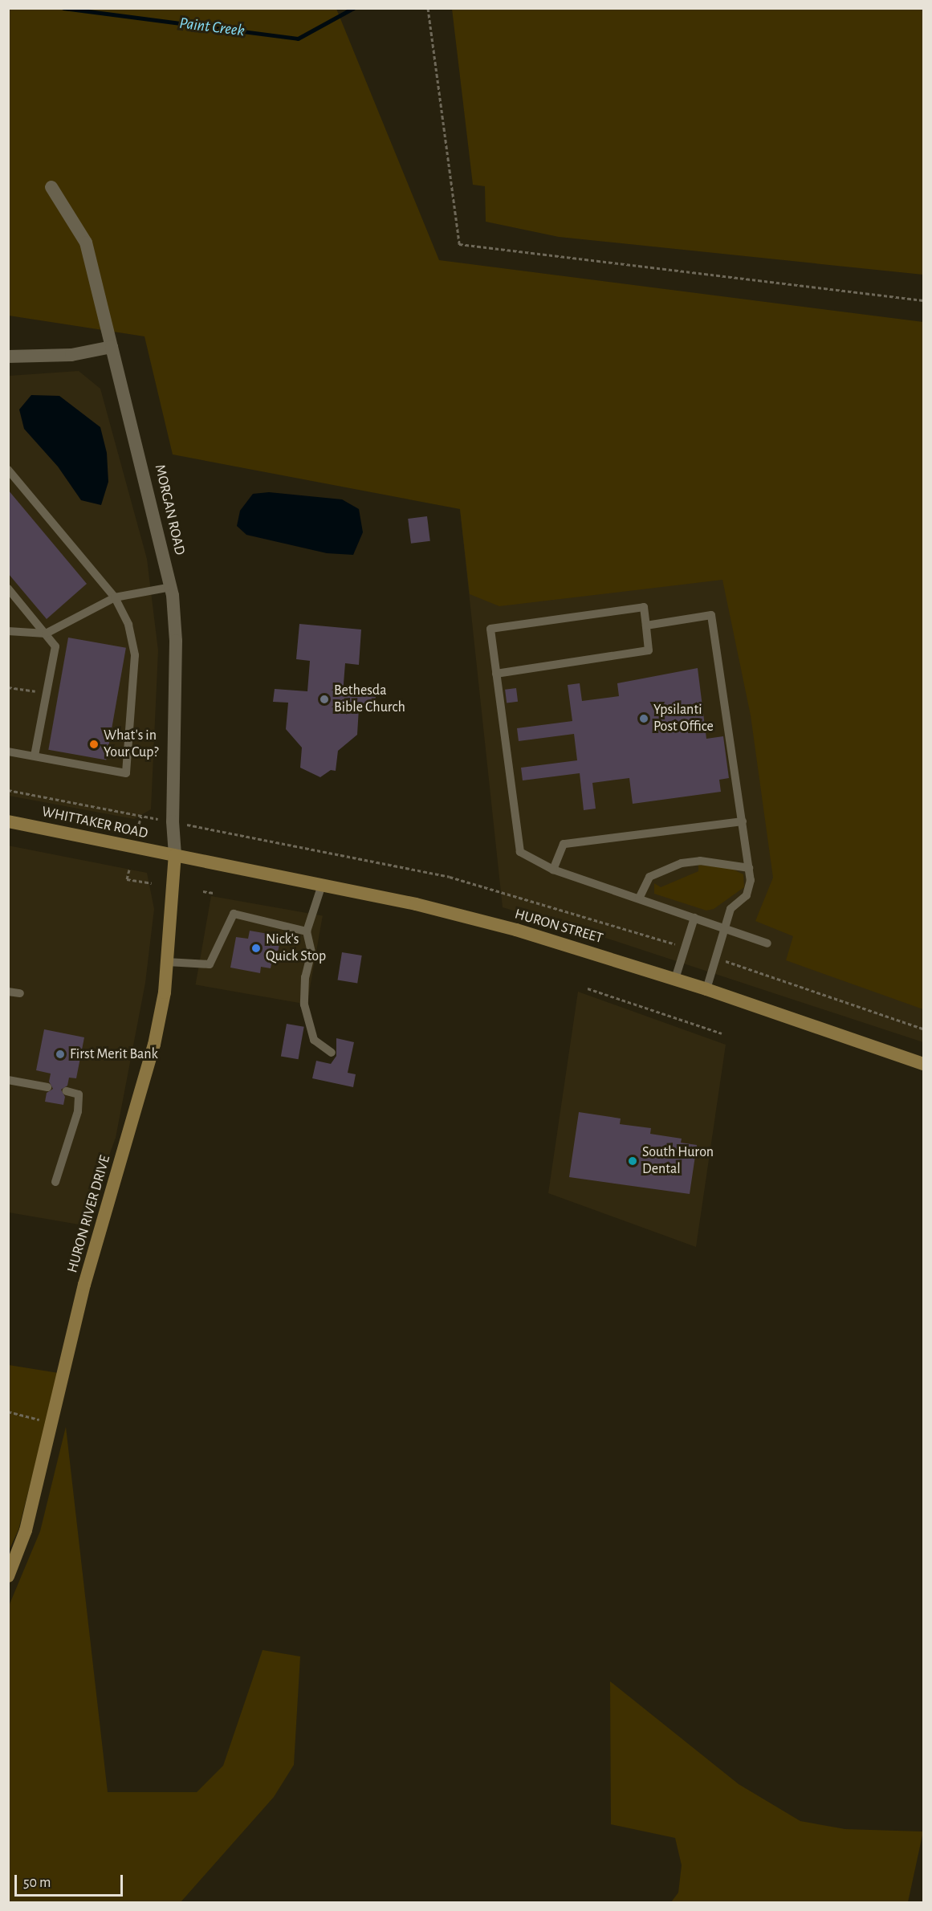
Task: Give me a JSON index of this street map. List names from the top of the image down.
{
  "streets": {
    "main road": ["WHITTAKER ROAD", "HURON STREET", "HURON RIVER DRIVE"],
    "street": ["MORGAN ROAD"]
  },
  "crossings": [
    ["MORGAN ROAD", "WHITTAKER ROAD"],
    ["MORGAN ROAD", "HURON STREET"],
    ["MORGAN ROAD", "HURON RIVER DRIVE"],
    ["WHITTAKER ROAD", "HURON STREET"],
    ["WHITTAKER ROAD", "HURON RIVER DRIVE"],
    ["HURON STREET", "HURON RIVER DRIVE"]
  ],
  "water": ["Paint Creek"],
  "places": [
    "Bethesda Bible Church",
    "Ypsilanti Post Office",
    "What's in Your Cup?",
    "Nick's Quick Stop",
    "First Merit Bank",
    "South Huron Dental"
  ],
  "scale_bar": "50 m"
}
